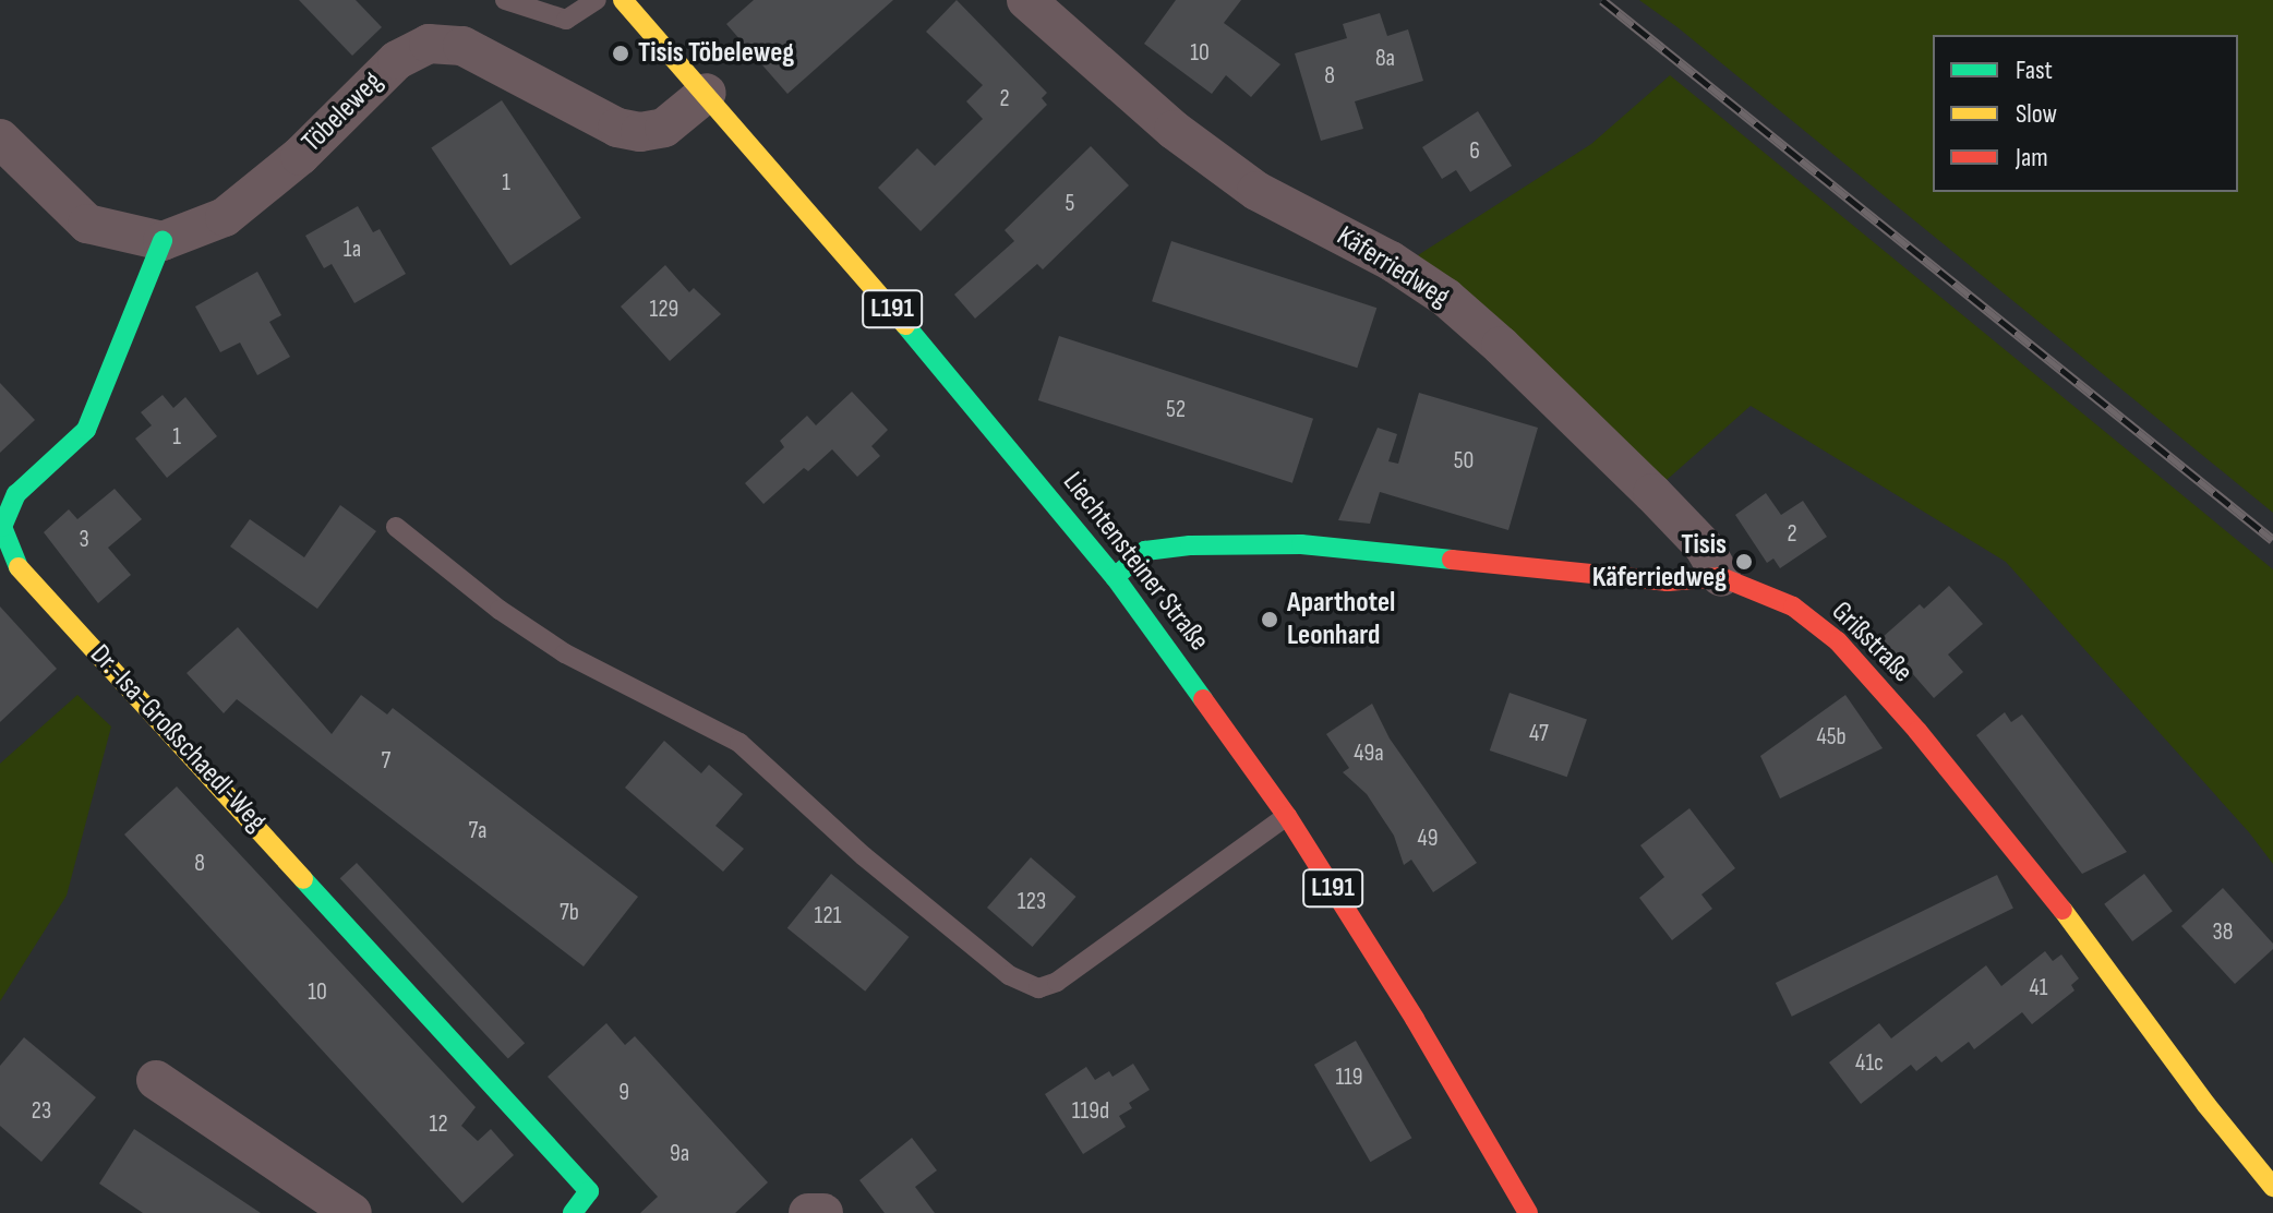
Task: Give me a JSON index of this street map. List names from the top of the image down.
{
  "streets": {
    "street": [
      "Töbeleweg",
      "Käferriedweg",
      "L191",
      "Liechtensteiner Straße",
      "Grißstraße",
      "Dr.-Isa-Großschaedl-Weg"
    ]
  },
  "crossings": [
    ["Töbeleweg", "Liechtensteiner Straße"],
    ["Töbeleweg", "Dr.-Isa-Großschaedl-Weg"],
    ["Käferriedweg", "Grißstraße"],
    ["Liechtensteiner Straße", "Grißstraße"]
  ],
  "places": ["Tisis Töbeleweg", "Tisis Käferriedweg", "Aparthotel Leonhard"],
  "house_numbers": [
    "10",
    "8a",
    "8",
    "2",
    "6",
    "1",
    "5",
    "1a",
    "129",
    "52",
    "1",
    "50",
    "2",
    "3",
    "47",
    "45b",
    "49a",
    "7",
    "7a",
    "49",
    "8",
    "123",
    "7b",
    "121",
    "38",
    "41",
    "10",
    "41c",
    "119",
    "9",
    "23",
    "119d",
    "12",
    "9a"
  ],
  "legend": ["Fast", "Slow", "Jam"]
}
